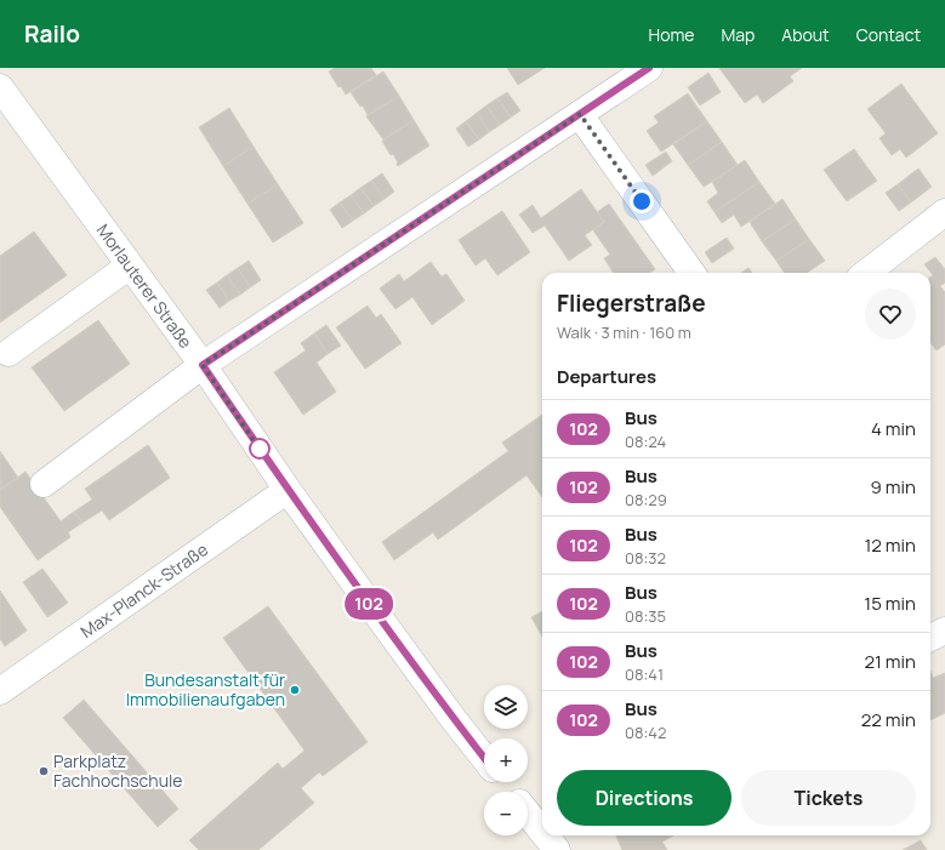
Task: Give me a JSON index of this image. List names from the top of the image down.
{
  "streets": {
    "street": ["Morlauterer Straße", "Max-Planck-Straße"]
  },
  "crossings": [
    ["Morlauterer Straße", "Max-Planck-Straße"]
  ],
  "places": ["Bundesanstalt für Immobilienaufgaben", "Parkplatz Fachhochschule"],
  "lines": ["bus line 102"],
  "page": {
    "header": "Railo",
    "nav": [
      "Home",
      "Map",
      "About",
      "Contact"
    ],
    "on_map": "102",
    "heading": [
      ["Fliegerstraße", "Walk · 3 min · 160 m"],
      "Departures"
    ],
    "list": [
      {
        "mark": "102",
        "name": "Bus",
        "note": "08:24",
        "value": "4 min"
      },
      {
        "mark": "102",
        "name": "Bus",
        "note": "08:29",
        "value": "9 min"
      },
      {
        "mark": "102",
        "name": "Bus",
        "note": "08:32",
        "value": "12 min"
      },
      {
        "mark": "102",
        "name": "Bus",
        "note": "08:35",
        "value": "15 min"
      },
      {
        "mark": "102",
        "name": "Bus",
        "note": "08:41",
        "value": "21 min"
      },
      {
        "mark": "102",
        "name": "Bus",
        "note": "08:42",
        "value": "22 min"
      }
    ],
    "map_buttons": ["+", "−"],
    "buttons": ["Directions", "Tickets"]
  }
}
